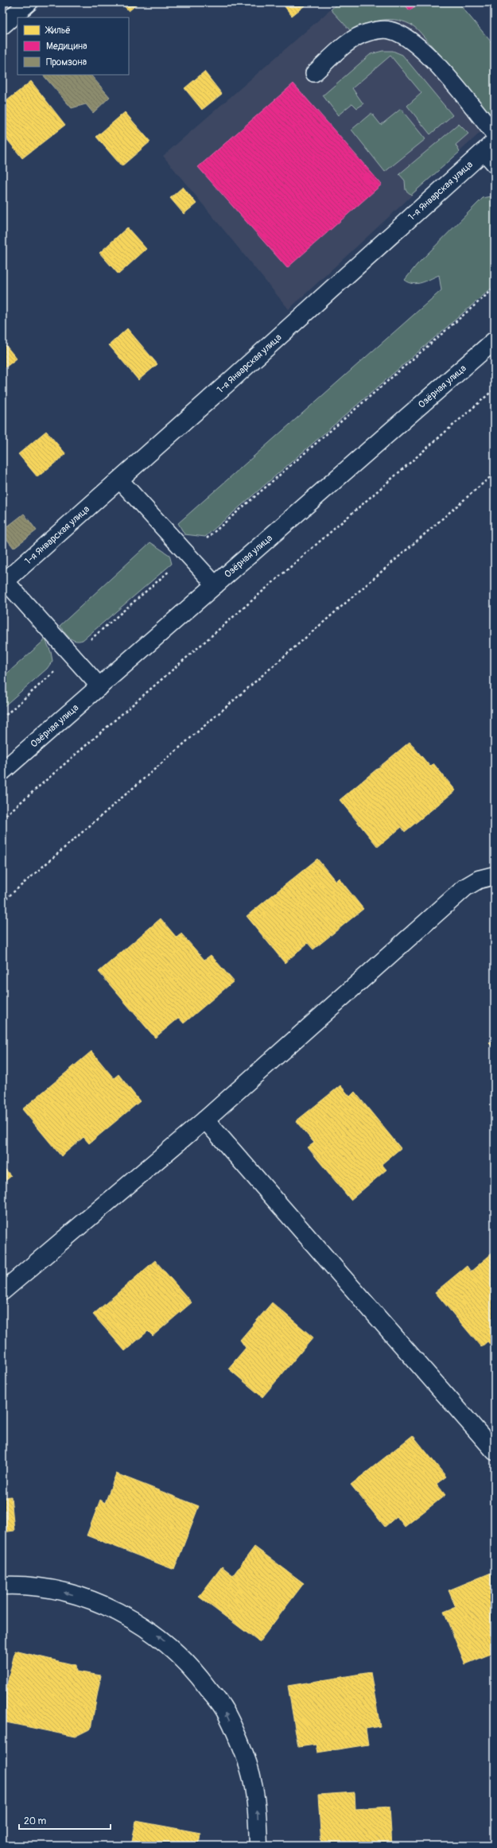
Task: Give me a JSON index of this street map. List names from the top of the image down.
{
  "streets": {
    "street": ["1-я Январская улица", "Озёрная улица"]
  },
  "legend": ["Жильё", "Медицина", "Промзона"],
  "scale_bar": "20 m"
}
